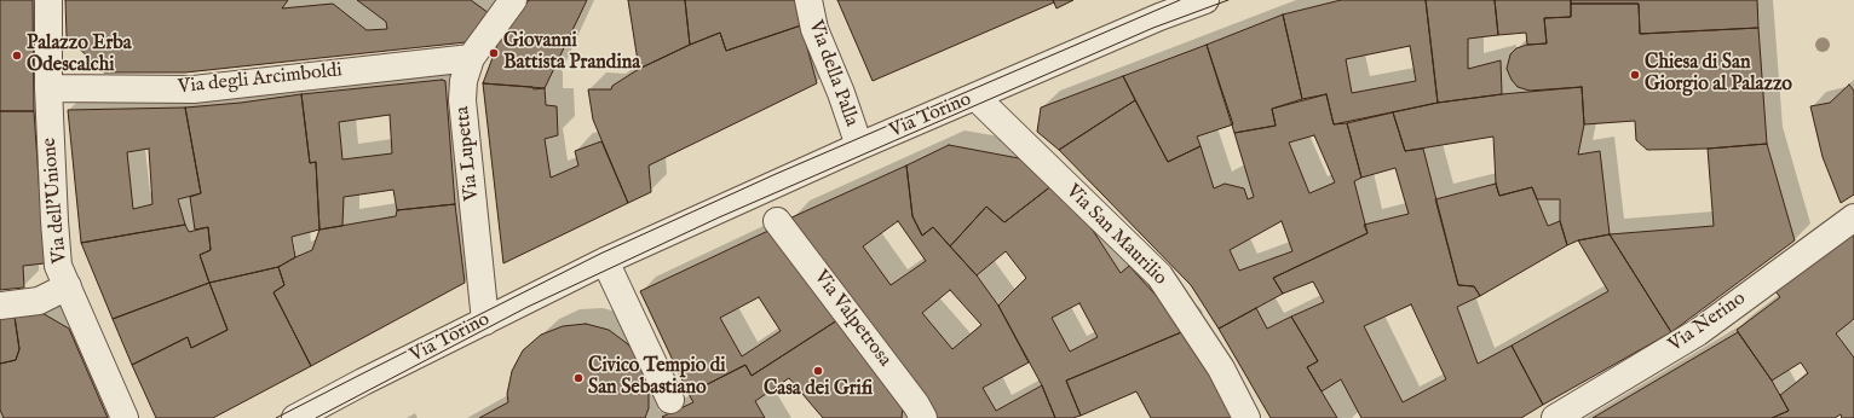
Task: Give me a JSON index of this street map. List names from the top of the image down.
{
  "streets": {
    "street": [
      "Via della Palla",
      "Via degli Arcimboldi",
      "Via Torino",
      "Via Lupetta",
      "Via dell'Unione",
      "Via San Maurilio",
      "Via Valpetrosa",
      "Via Nerino"
    ]
  },
  "crossings": [
    ["Via della Palla", "Via Torino"],
    ["Via degli Arcimboldi", "Via Lupetta"],
    ["Via degli Arcimboldi", "Via dell'Unione"],
    ["Via Torino", "Via Lupetta"],
    ["Via Torino", "Via San Maurilio"]
  ],
  "places": [
    "Giovanni Battista Prandina",
    "Palazzo Erba Odescalchi",
    "Chiesa di San Giorgio al Palazzo",
    "Casa dei Grifi",
    "Civico Tempio di San Sebastiano"
  ]
}
